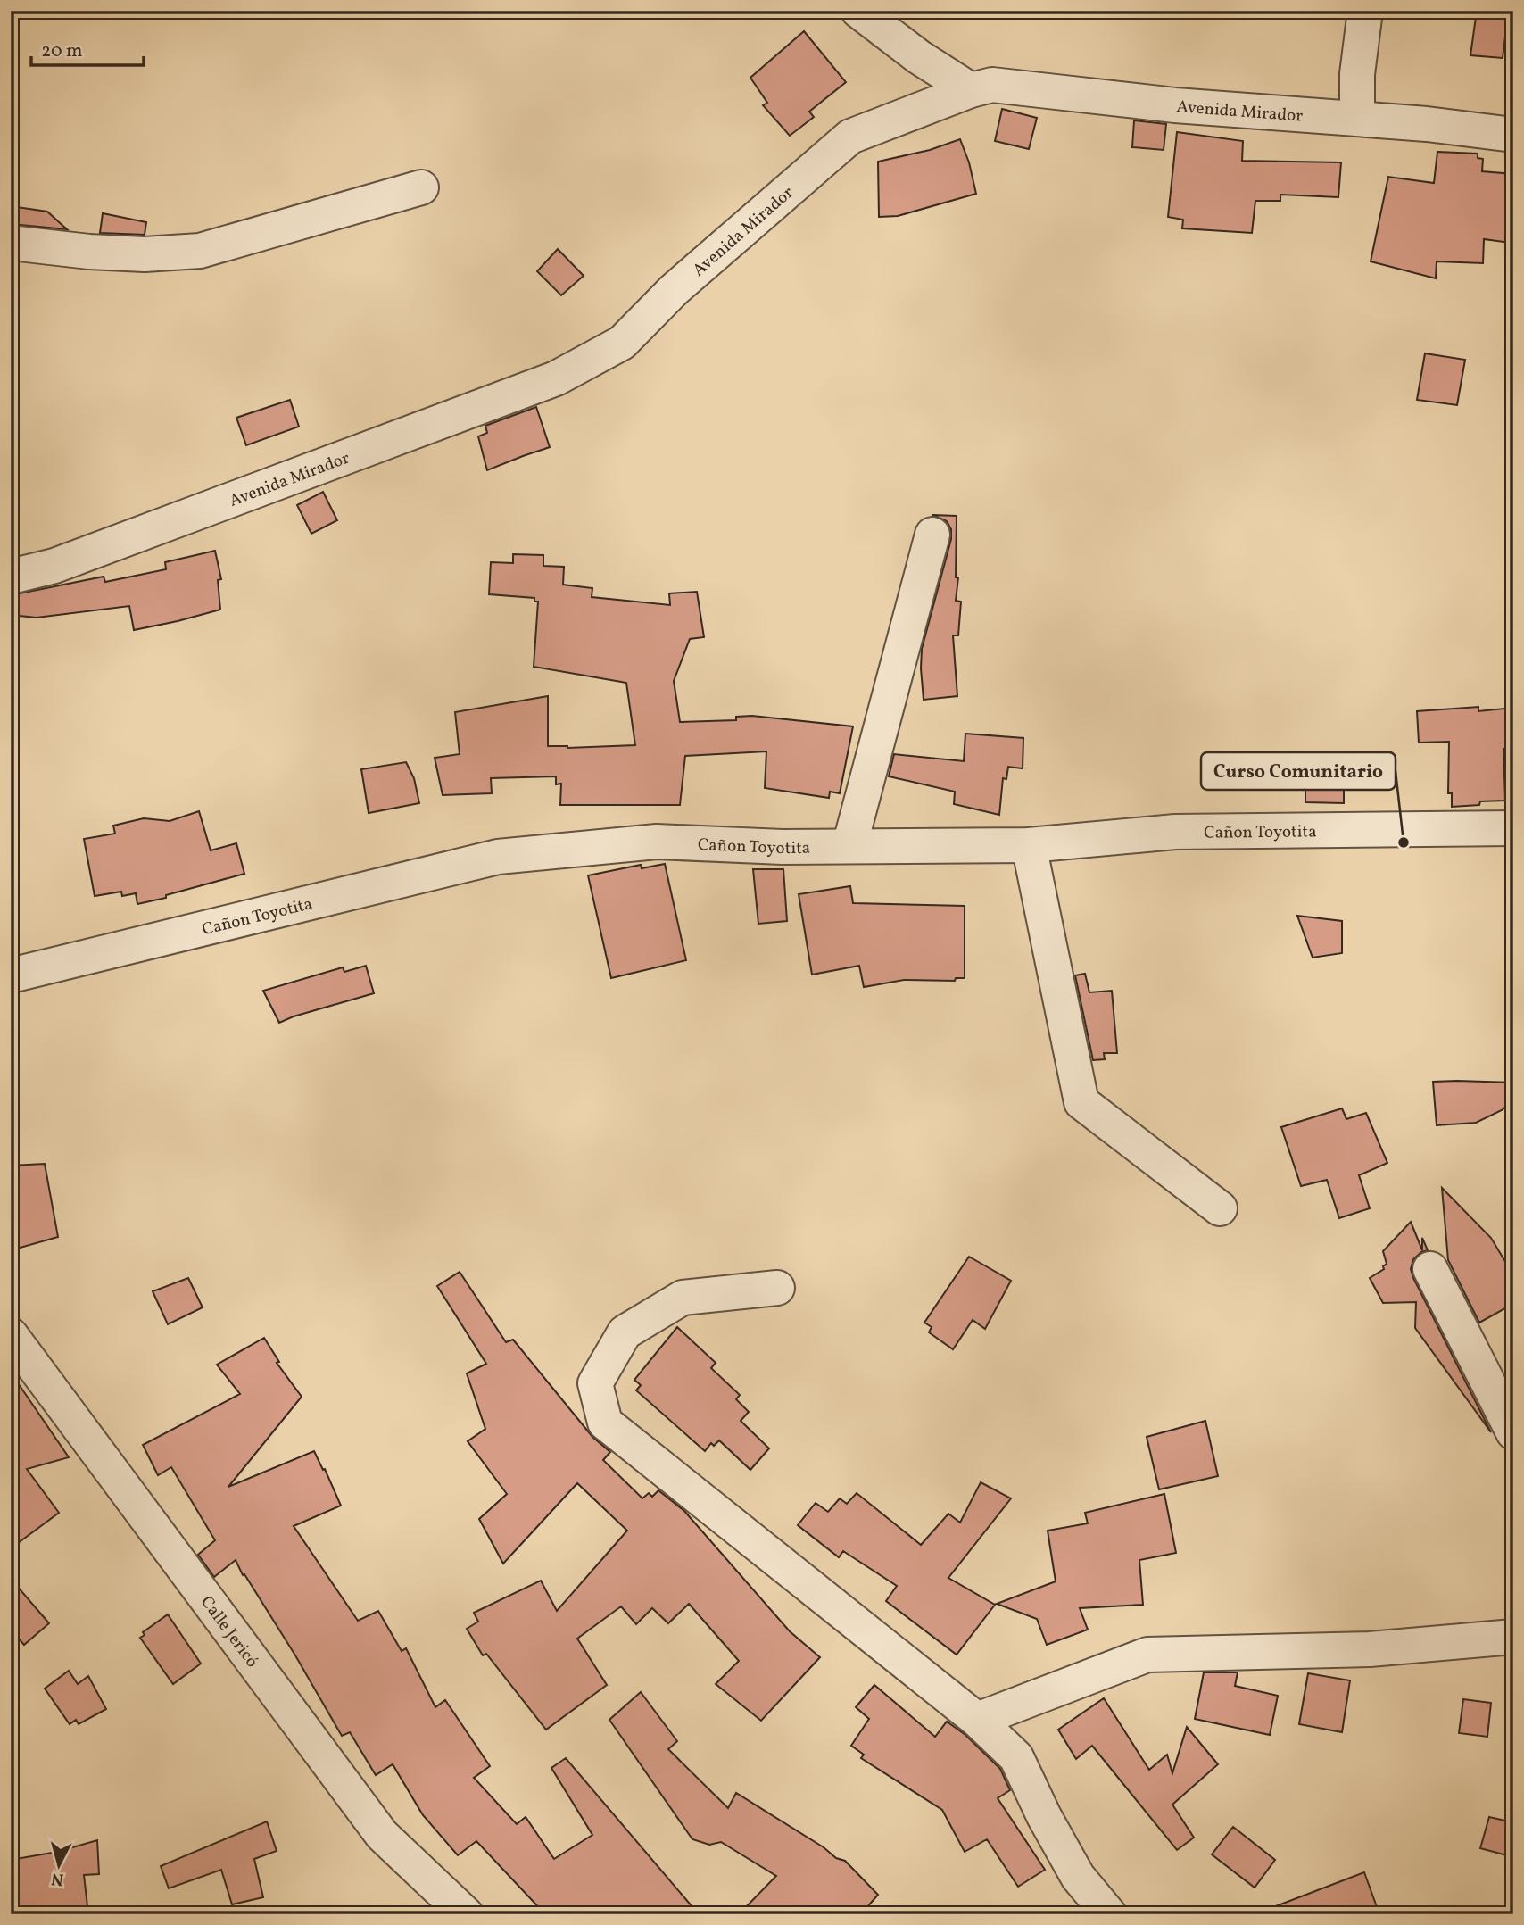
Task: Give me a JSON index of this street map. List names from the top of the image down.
{
  "streets": {
    "street": ["Avenida Mirador", "Cañon Toyotita", "Calle Jericó"]
  },
  "places": ["Curso Comunitario"],
  "scale_bar": "20 m",
  "north": "bottom"
}
